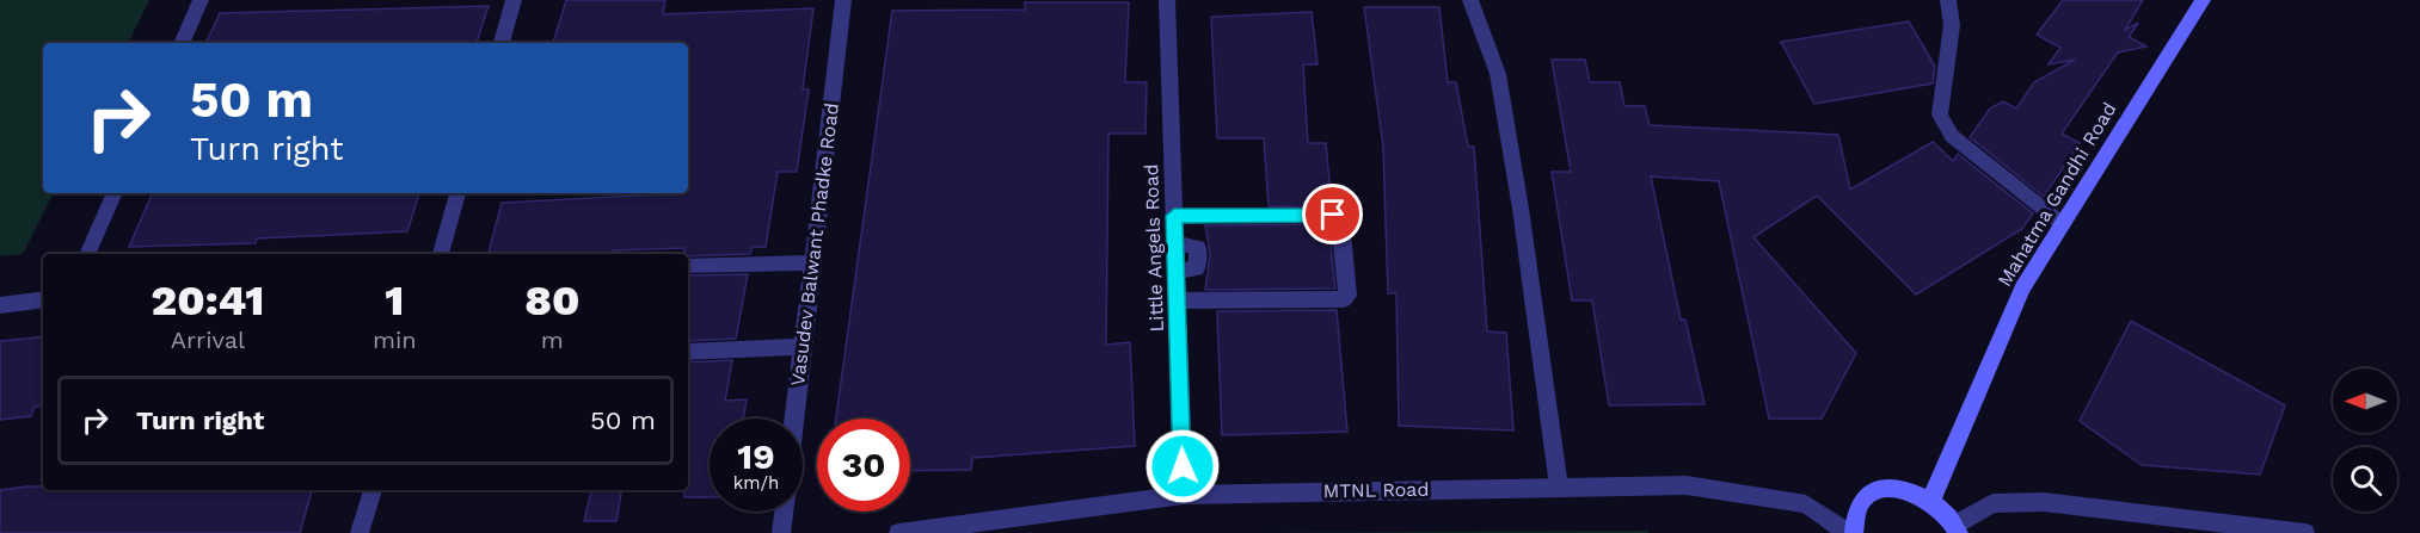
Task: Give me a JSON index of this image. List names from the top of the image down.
{
  "streets": {
    "main road": ["Mahatma Gandhi Road"],
    "street": ["Vasudev Balwant Phadke Road", "Little Angels Road", "MTNL Road"]
  },
  "crossings": [
    ["Little Angels Road", "MTNL Road"]
  ],
  "north": "left",
  "page": {
    "turn": ["50 m", "Turn right"],
    "eta": [
      "20:41",
      "Arrival",
      "1",
      "min",
      "80",
      "m"
    ],
    "list": [
      {
        "name": "Turn right",
        "value": "50 m"
      }
    ],
    "speed": "19 km/h",
    "limit": "30"
  }
}
